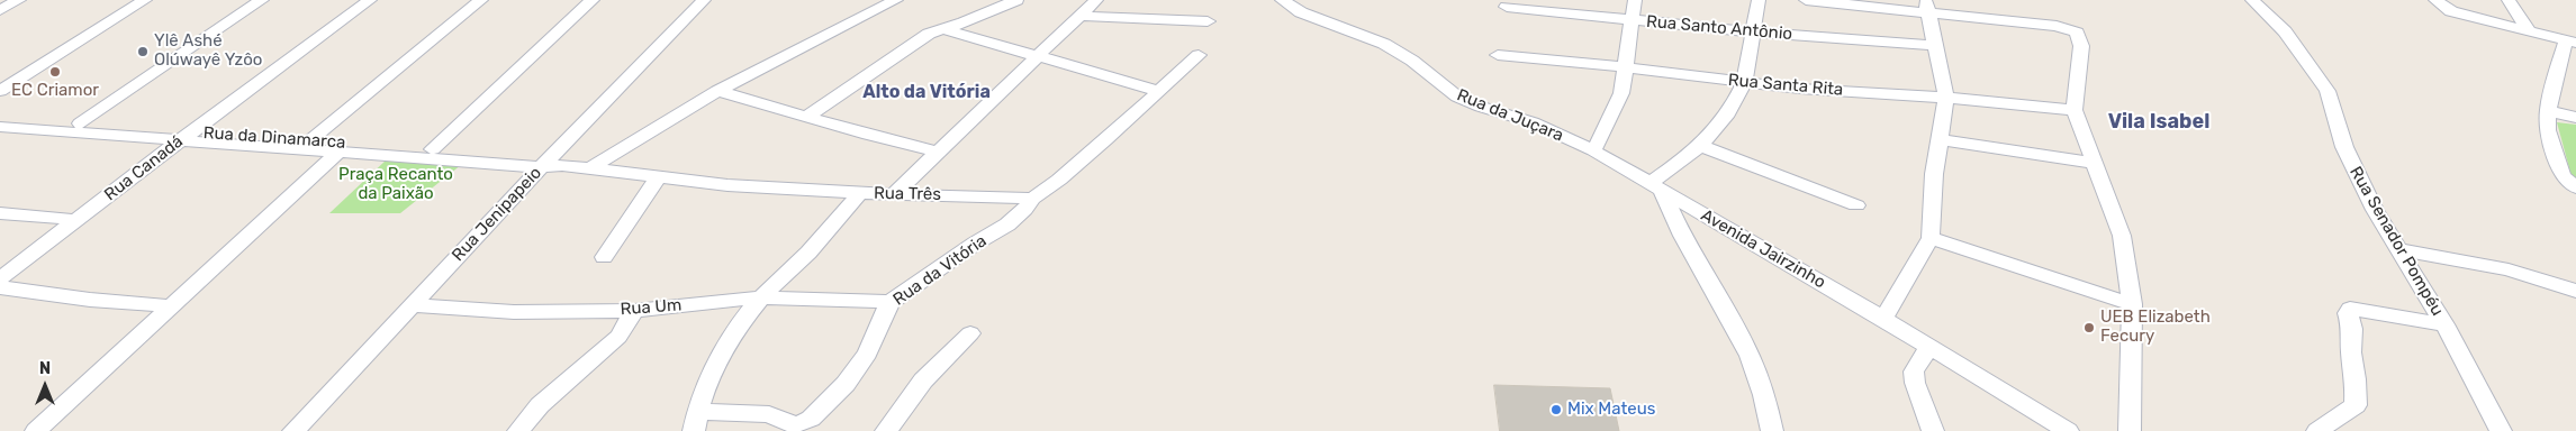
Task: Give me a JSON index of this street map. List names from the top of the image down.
{
  "streets": {
    "street": [
      "Rua Santo Antônio",
      "Rua Santa Rita",
      "Rua da Juçara",
      "Rua da Dinamarca",
      "Rua Canadá",
      "Rua Três",
      "Rua Jenipapeio",
      "Rua Senador Pompéu",
      "Avenida Jairzinho",
      "Rua da Vitória",
      "Rua Um"
    ]
  },
  "crossings": [
    ["Rua da Juçara", "Avenida Jairzinho"],
    ["Rua da Dinamarca", "Rua Canadá"],
    ["Rua da Dinamarca", "Rua Três"],
    ["Rua da Dinamarca", "Rua Jenipapeio"],
    ["Rua Três", "Rua Jenipapeio"],
    ["Rua Três", "Rua da Vitória"],
    ["Rua Jenipapeio", "Rua Um"],
    ["Rua da Vitória", "Rua Um"]
  ],
  "districts": ["Alto da Vitória", "Vila Isabel"],
  "parks": ["Praça Recanto da Paixão"],
  "places": [
    "Ylê Ashé Olúwayê Yzôo",
    "EC Criamor",
    "UEB Elizabeth Fecury",
    "Mix Mateus"
  ],
  "north": "top"
}
